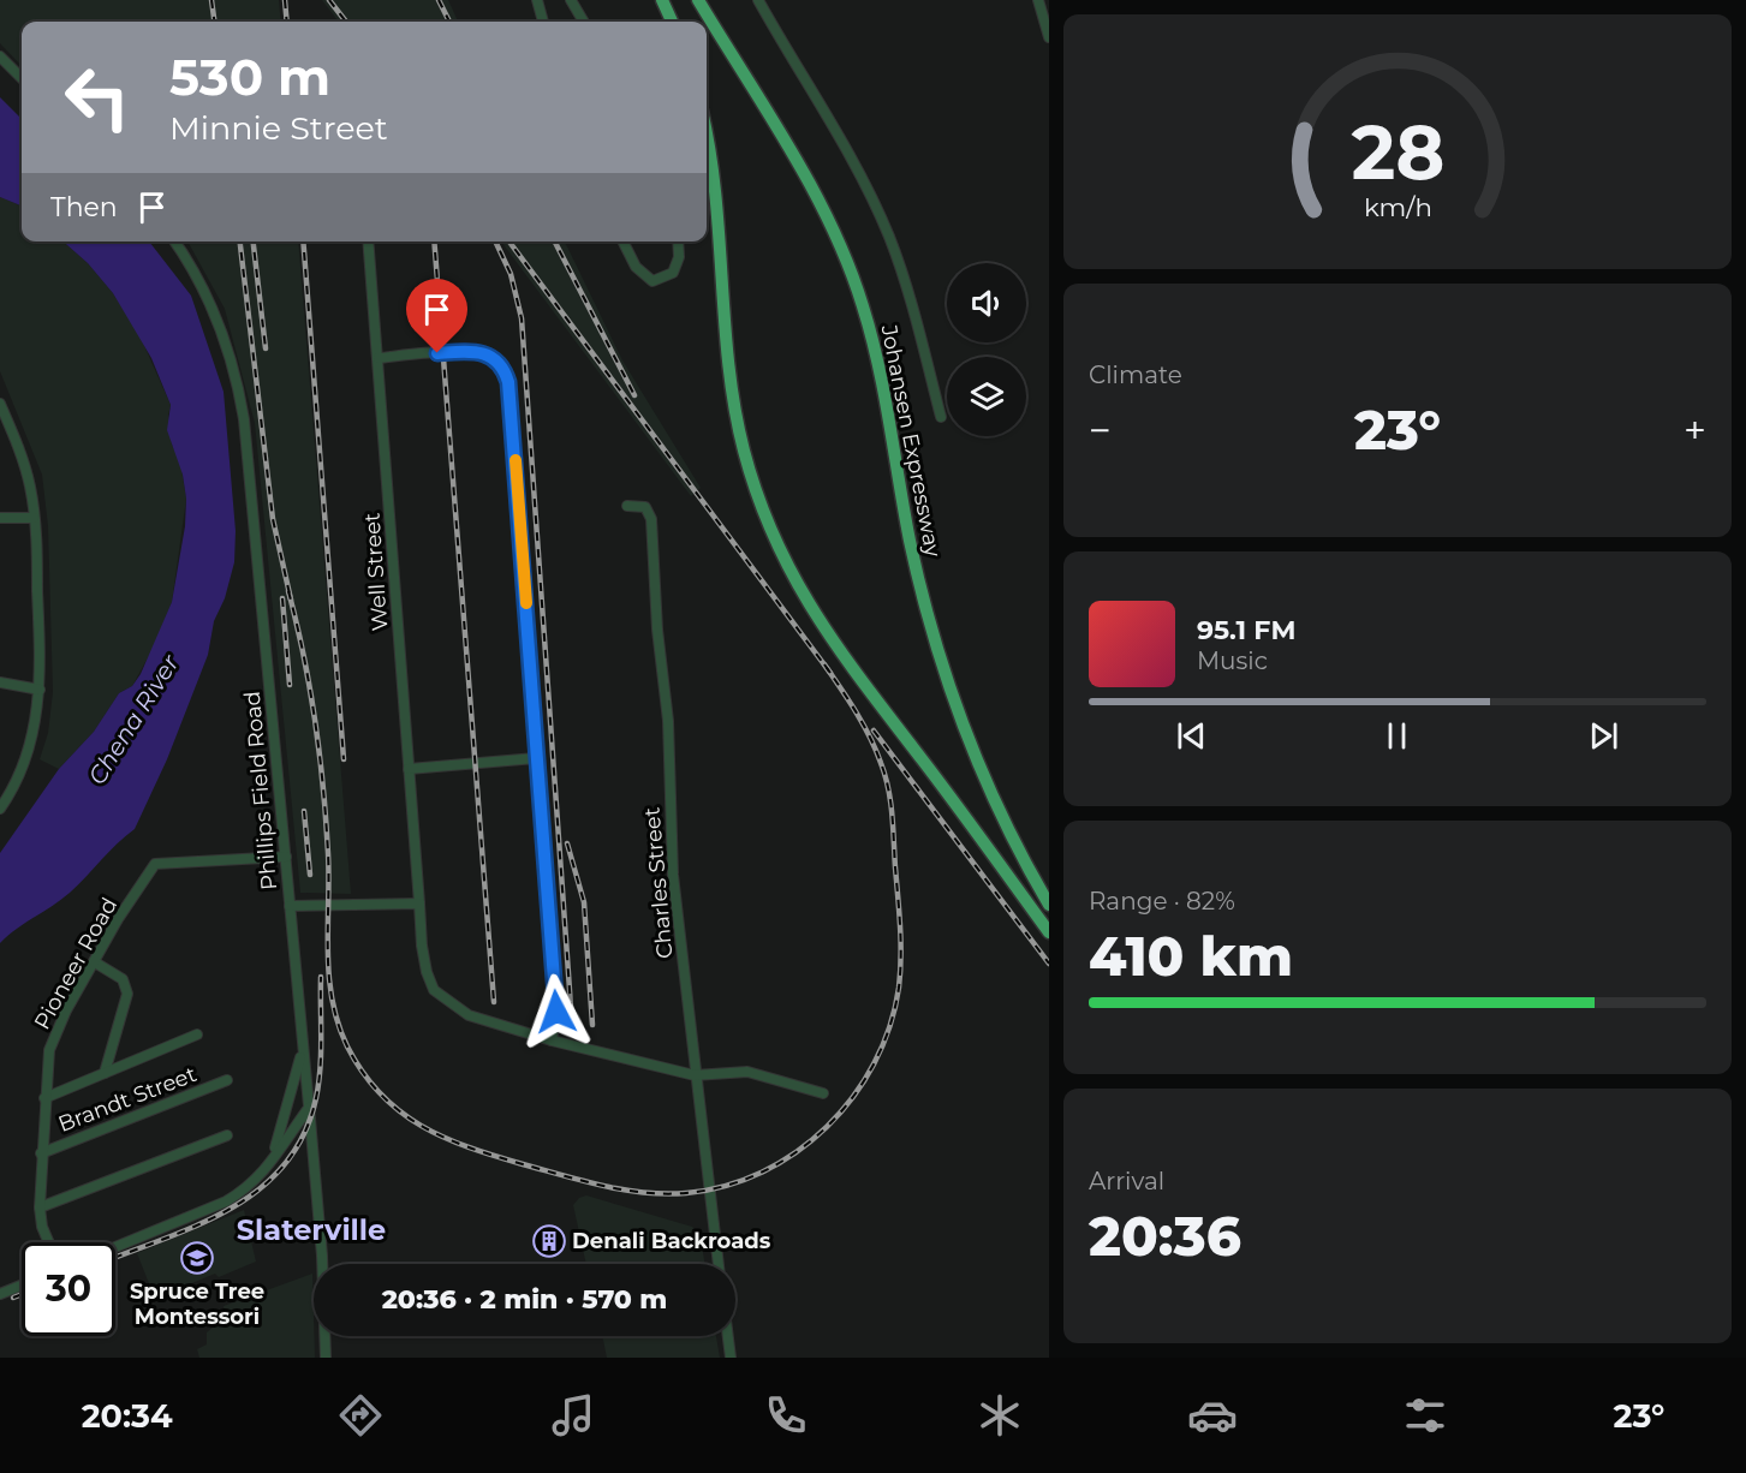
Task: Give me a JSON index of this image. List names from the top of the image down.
{
  "streets": {
    "highway": ["Johansen Expressway"],
    "street": [
      "Well Street",
      "Phillips Field Road",
      "Charles Street",
      "Pioneer Road",
      "Brandt Street"
    ]
  },
  "crossings": [
    ["Well Street", "Charles Street"],
    ["Phillips Field Road", "Pioneer Road"],
    ["Pioneer Road", "Brandt Street"]
  ],
  "districts": ["Slaterville"],
  "water": ["Chena River"],
  "places": {
    "building": ["Denali Backroads"],
    "school or university": ["Spruce Tree Montessori"]
  },
  "page": {
    "turn": ["530 m", "Minnie Street"],
    "then": "Then",
    "tile": [
      "Climate",
      ["Range · 82%", "410 km"],
      ["Arrival", "20:36"]
    ],
    "heat": ["−", "23°", "+"],
    "song": ["95.1 FM", "Music"],
    "limit": "30",
    "trip": "20:36 · 2 min · 570 m",
    "tabs": ["20:34", "23°"],
    "gauge": ["28", "km/h"]
  }
}
